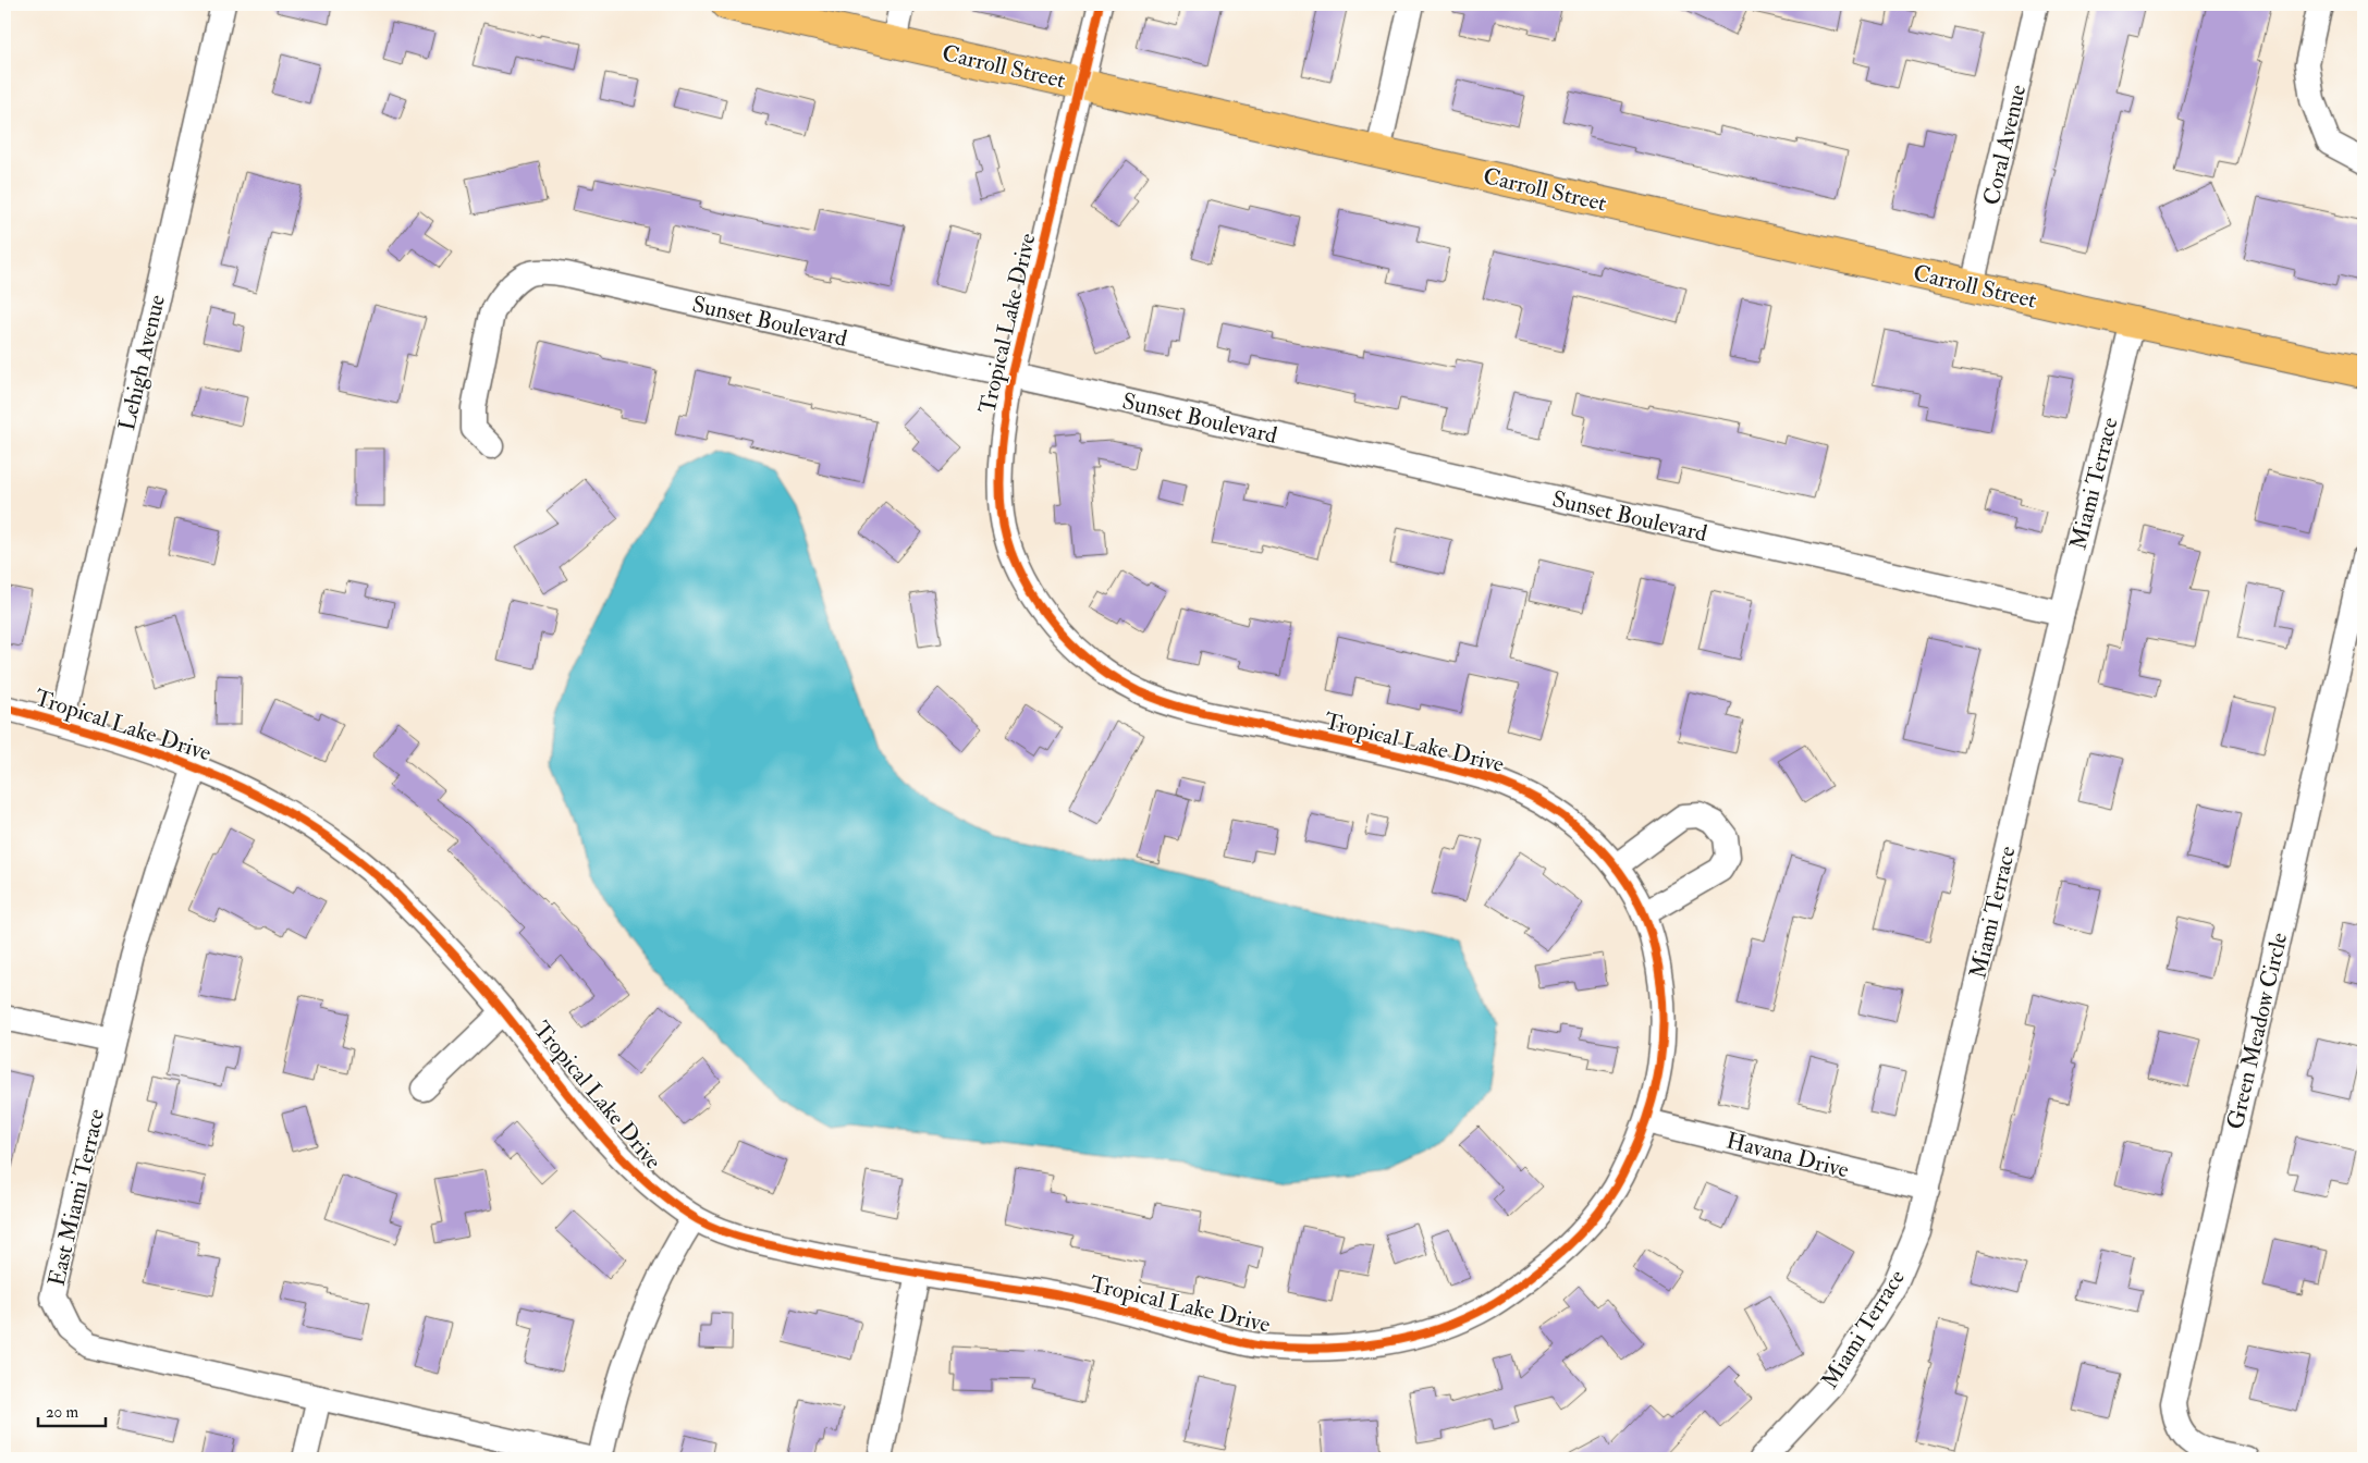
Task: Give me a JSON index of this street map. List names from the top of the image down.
{
  "streets": {
    "main road": ["Carroll Street"],
    "street": [
      "Coral Avenue",
      "Sunset Boulevard",
      "Tropical Lake Drive",
      "Lehigh Avenue",
      "Miami Terrace",
      "Green Meadow Circle",
      "Havana Drive",
      "East Miami Terrace"
    ]
  },
  "crossings": [
    ["Carroll Street", "Coral Avenue"],
    ["Carroll Street", "Tropical Lake Drive"],
    ["Carroll Street", "Miami Terrace"],
    ["Sunset Boulevard", "Tropical Lake Drive"],
    ["Sunset Boulevard", "Miami Terrace"],
    ["Tropical Lake Drive", "Lehigh Avenue"],
    ["Tropical Lake Drive", "Havana Drive"],
    ["Tropical Lake Drive", "East Miami Terrace"],
    ["Miami Terrace", "Havana Drive"]
  ],
  "scale_bar": "20 m"
}
